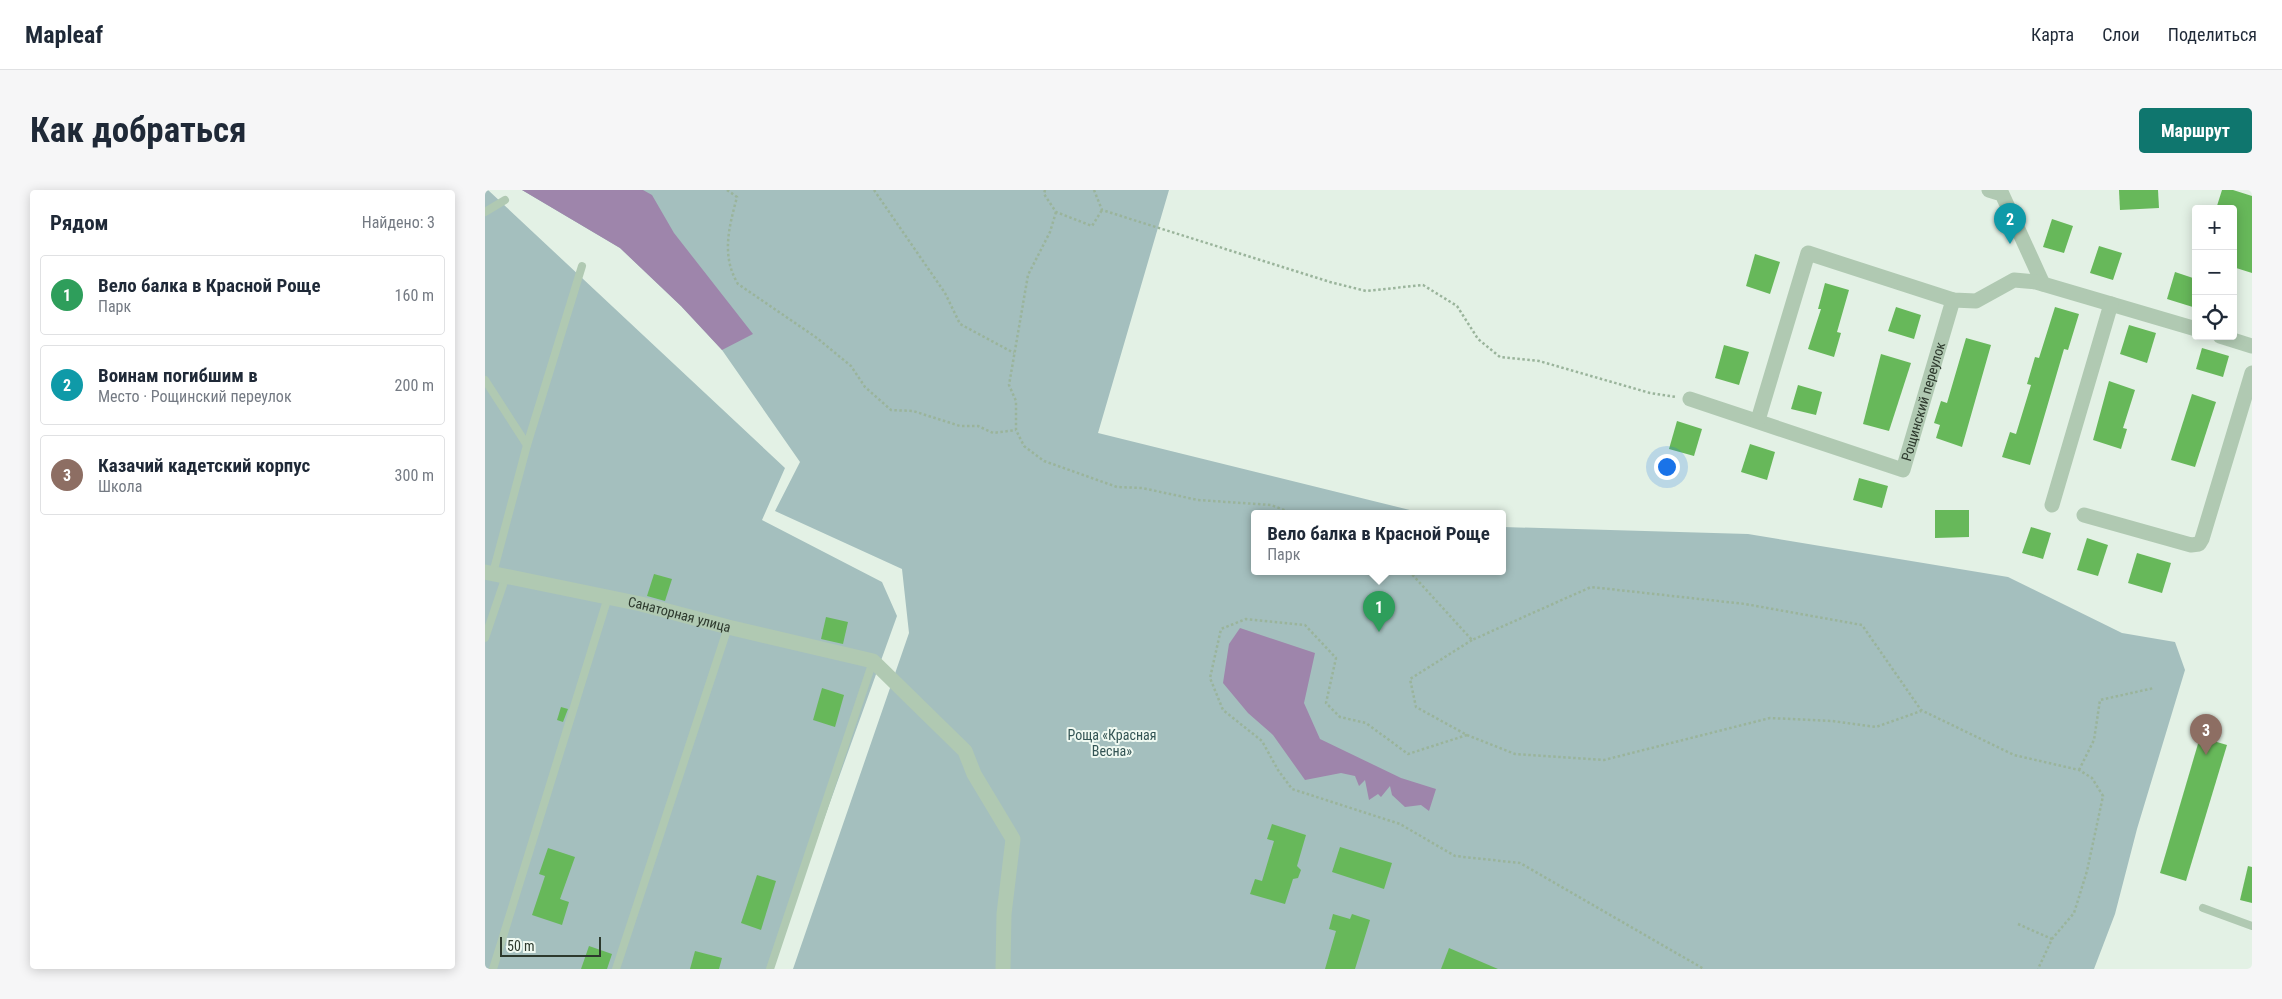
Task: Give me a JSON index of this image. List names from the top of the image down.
{
  "streets": {
    "street": ["Рощинский переулок", "Санаторная улица"]
  },
  "parks": ["Роща «Красная Весна»"],
  "scale_bar": "50 m",
  "page": {
    "header": "Mapleaf",
    "nav": ["Карта", "Слои", "Поделиться"],
    "buttons": "Маршрут",
    "title": "Как добраться",
    "heading": ["Рядом", "Найдено: 3"],
    "pins": ["2", "1", "3"],
    "map_buttons": ["+", "−"],
    "list": [
      {
        "mark": "1",
        "name": "Вело балка в Красной Роще",
        "note": "Парк",
        "value": "160 m"
      },
      {
        "mark": "2",
        "name": "Воинам погибшим в",
        "note": "Место · Рощинский переулок",
        "value": "200 m"
      },
      {
        "mark": "3",
        "name": "Казачий кадетский корпус",
        "note": "Школа",
        "value": "300 m"
      }
    ],
    "popup": ["Вело балка в Красной Роще", "Парк"],
    "scale": "50 m"
  }
}
